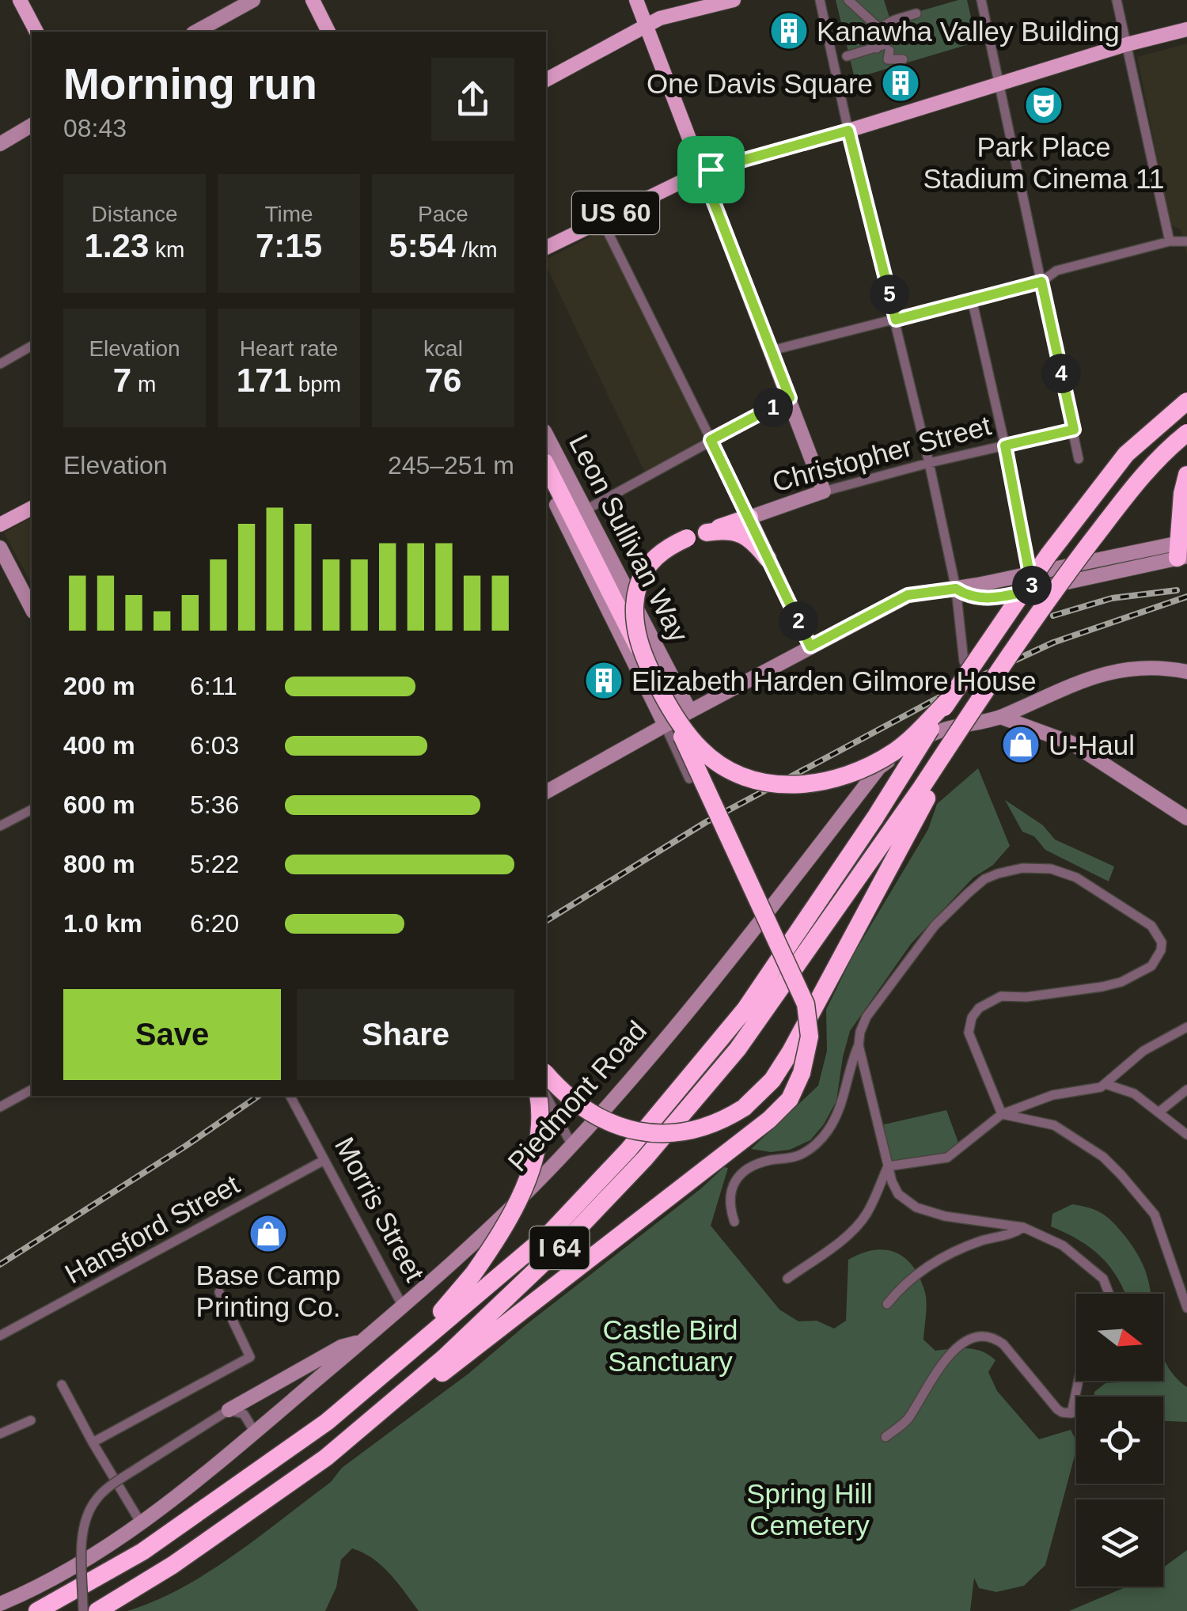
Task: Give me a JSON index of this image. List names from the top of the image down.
{
  "streets": {
    "highway": ["I 64"],
    "main road": ["US 60"],
    "street": [
      "Christopher Street",
      "Leon Sullivan Way",
      "Piedmont Road",
      "Morris Street",
      "Hansford Street"
    ]
  },
  "crossings": [
    ["Piedmont Road", "Morris Street"],
    ["Morris Street", "Hansford Street"]
  ],
  "parks": ["Castle Bird Sanctuary", "Spring Hill Cemetery"],
  "places": {
    "building": ["Kanawha Valley Building", "One Davis Square", "Elizabeth Harden Gilmore House"],
    "theatre": ["Park Place Stadium Cinema 11"],
    "shop": ["U-Haul", "Base Camp Printing Co."]
  },
  "north": "right",
  "page": {
    "heading": ["Morning run", "08:43"],
    "stats": [
      ["Distance", "1.23 km"],
      ["Time", "7:15"],
      ["Pace", "5:54 /km"],
      ["Elevation", "7 m"],
      ["Heart rate", "171 bpm"],
      ["kcal", "76"]
    ],
    "pins": [
      "5",
      "4",
      "1",
      "3",
      "2"
    ],
    "chart": ["Elevation", "245–251 m"],
    "list": [
      {
        "name": "200 m",
        "note": "6:11"
      },
      {
        "name": "400 m",
        "note": "6:03"
      },
      {
        "name": "600 m",
        "note": "5:36"
      },
      {
        "name": "800 m",
        "note": "5:22"
      },
      {
        "name": "1.0 km",
        "note": "6:20"
      }
    ],
    "buttons": ["Save", "Share"]
  }
}
